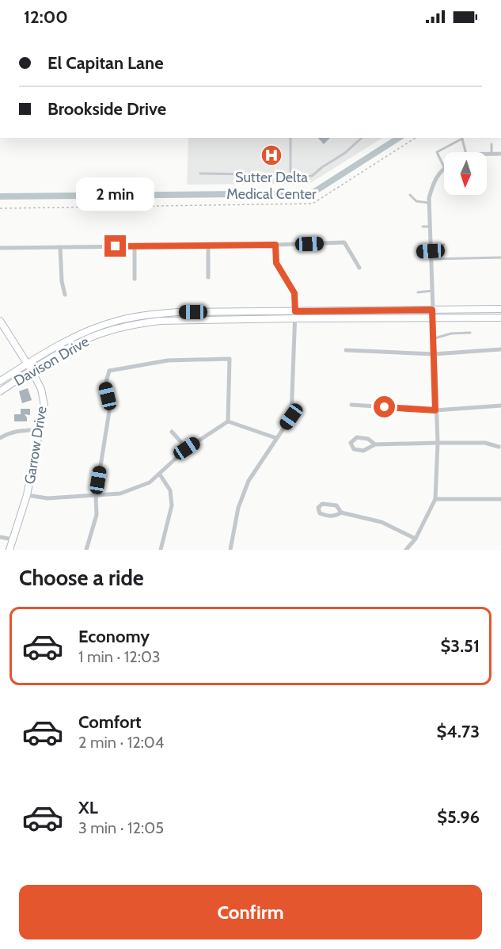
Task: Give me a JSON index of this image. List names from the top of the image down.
{
  "streets": {
    "main road": ["Davison Drive", "Garrow Drive"]
  },
  "crossings": [
    ["Davison Drive", "Garrow Drive"]
  ],
  "places": {
    "hospital": ["Sutter Delta Medical Center"]
  },
  "north": "bottom",
  "page": {
    "status": "12:00",
    "banner": ["El Capitan Lane", "Brookside Drive"],
    "bubble": "2 min",
    "heading": "Choose a ride",
    "list": [
      {
        "name": "Economy",
        "note": "1 min · 12:03",
        "value": "$3.51"
      },
      {
        "name": "Comfort",
        "note": "2 min · 12:04",
        "value": "$4.73"
      },
      {
        "name": "XL",
        "note": "3 min · 12:05",
        "value": "$5.96"
      }
    ],
    "buttons": "Confirm"
  }
}
